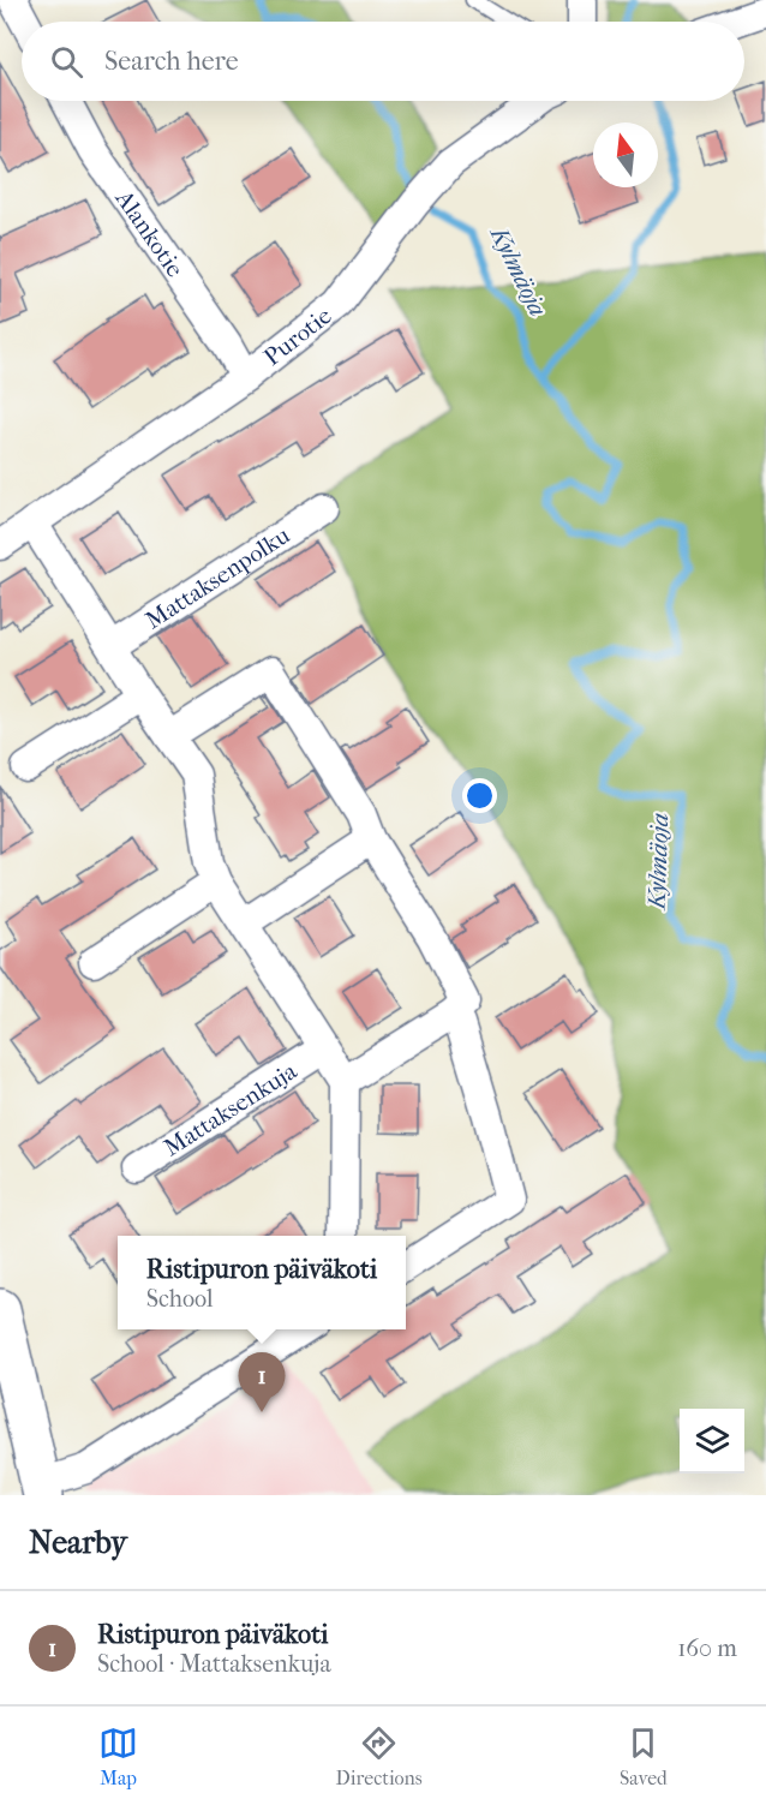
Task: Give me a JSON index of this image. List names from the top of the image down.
{
  "streets": {
    "street": [
      "Alankotie",
      "Purotie",
      "Mattaksenpolku",
      "Mattaksenkuja"
    ]
  },
  "crossings": [
    ["Alankotie", "Purotie"],
    ["Purotie", "Mattaksenkuja"],
    ["Mattaksenpolku", "Mattaksenkuja"]
  ],
  "water": ["Kylmäoja"],
  "north": "top",
  "page": {
    "search": "Search here",
    "popup": ["Ristipuron päiväkoti", "School"],
    "pins": "1",
    "heading": "Nearby",
    "list": [
      {
        "mark": "1",
        "name": "Ristipuron päiväkoti",
        "note": "School · Mattaksenkuja",
        "value": "160 m"
      }
    ],
    "nav": ["Map", "Directions", "Saved"]
  }
}
